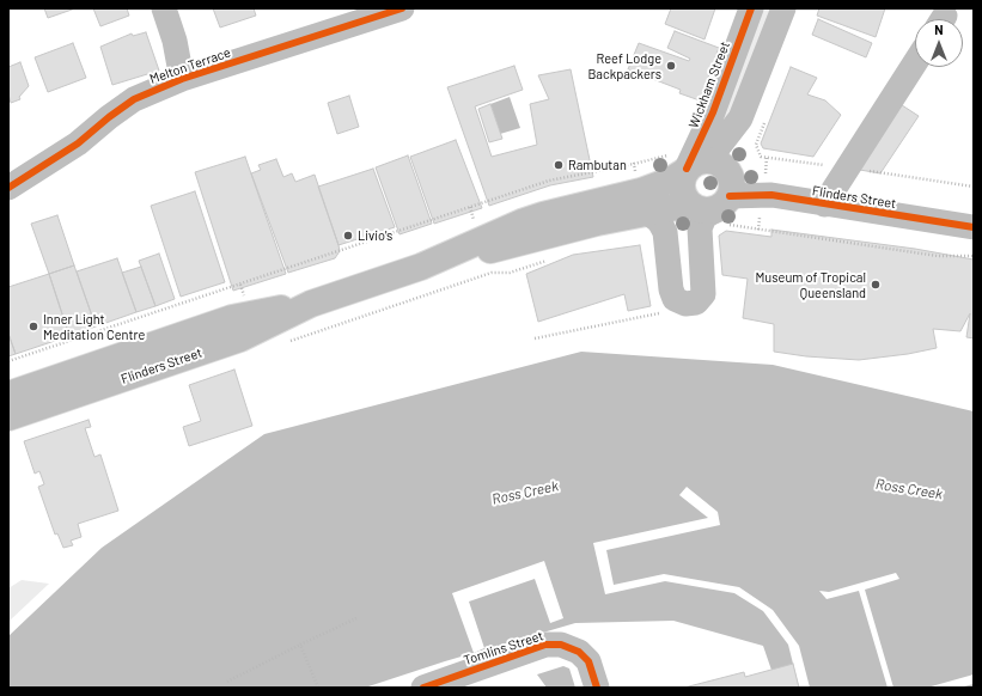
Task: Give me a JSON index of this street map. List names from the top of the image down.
{
  "streets": {
    "main road": ["Flinders Street"],
    "street": ["Melton Terrace", "Wickham Street", "Tomlins Street"]
  },
  "crossings": [
    ["Wickham Street", "Flinders Street"]
  ],
  "water": ["Ross Creek"],
  "places": [
    "Reef Lodge Backpackers",
    "Rambutan",
    "Livio's",
    "Museum of Tropical Queensland",
    "Inner Light Meditation Centre"
  ],
  "north": "top"
}
